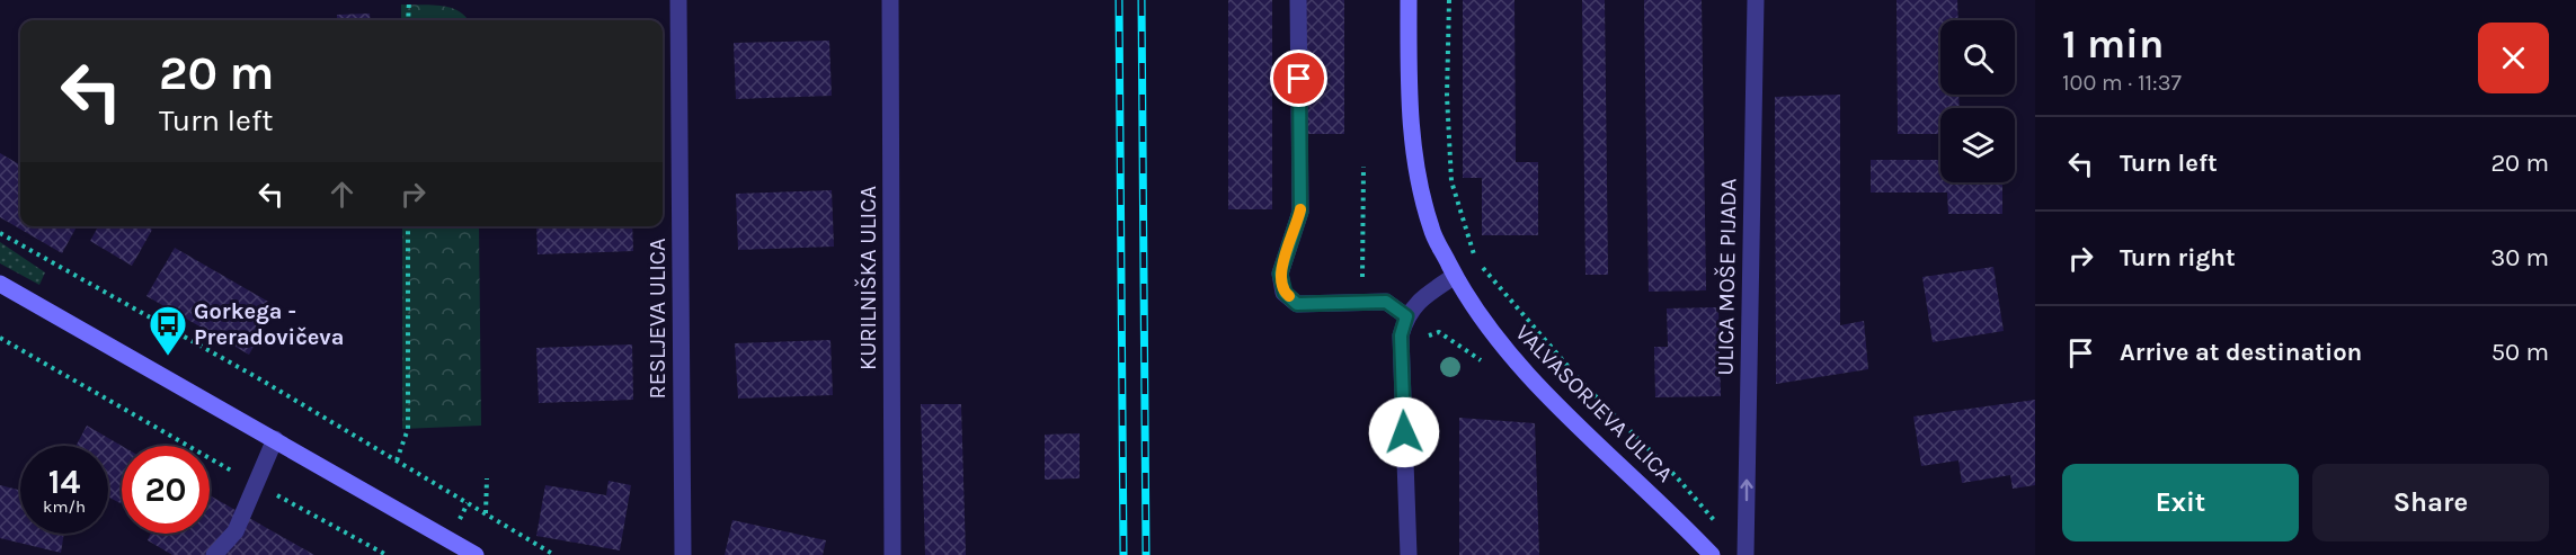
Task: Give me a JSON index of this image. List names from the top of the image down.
{
  "streets": {
    "street": [
      "ULICA MOŠE PIJADA",
      "KURILNIŠKA ULICA",
      "RESLJEVA ULICA",
      "VALVASORJEVA ULICA"
    ]
  },
  "one_way": ["ULICA MOŠE PIJADA"],
  "places": {
    "bus stop": ["Gorkega - Preradovičeva"]
  },
  "page": {
    "heading": ["1 min", "100 m · 11:37"],
    "turn": ["20 m", "Turn left"],
    "list": [
      {
        "name": "Turn left",
        "value": "20 m"
      },
      {
        "name": "Turn right",
        "value": "30 m"
      },
      {
        "name": "Arrive at destination",
        "value": "50 m"
      }
    ],
    "speed": "14 km/h",
    "limit": "20",
    "buttons": ["Exit", "Share"]
  }
}
